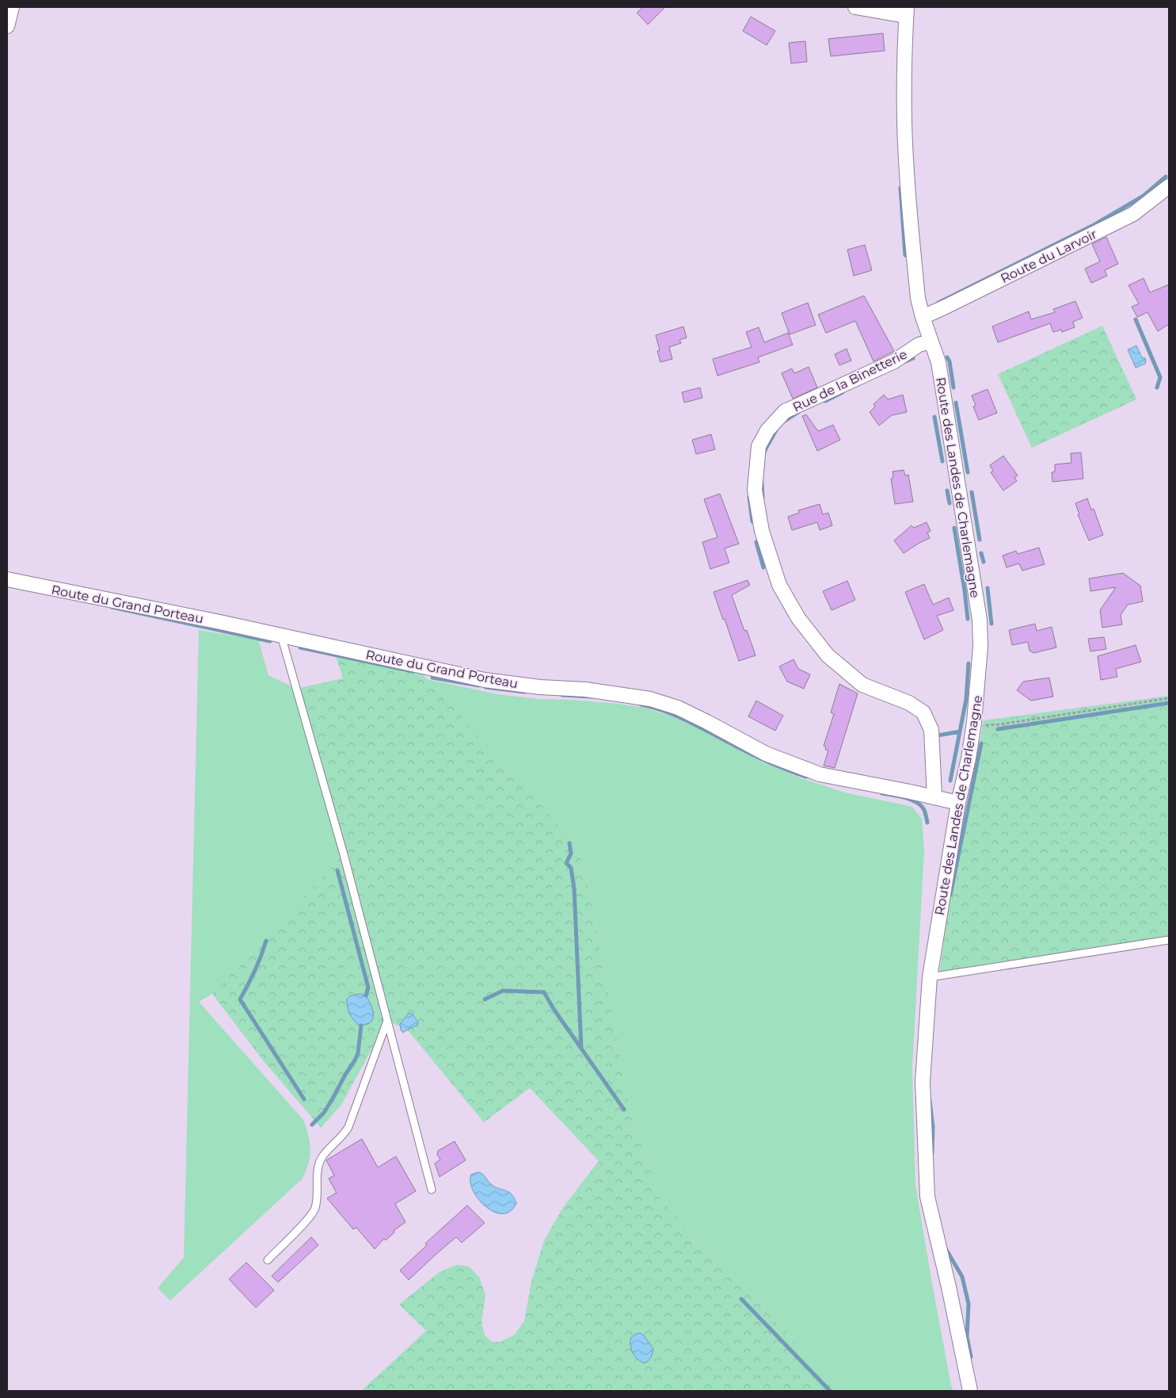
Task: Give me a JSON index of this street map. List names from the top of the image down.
{
  "streets": {
    "street": [
      "Route du Larvoir",
      "Rue de la Binetterie",
      "Route des Landes de Charlemagne",
      "Route du Grand Porteau"
    ]
  },
  "crossings": [
    ["Route du Larvoir", "Route des Landes de Charlemagne"],
    ["Rue de la Binetterie", "Route des Landes de Charlemagne"],
    ["Rue de la Binetterie", "Route du Grand Porteau"],
    ["Route des Landes de Charlemagne", "Route du Grand Porteau"]
  ]
}
